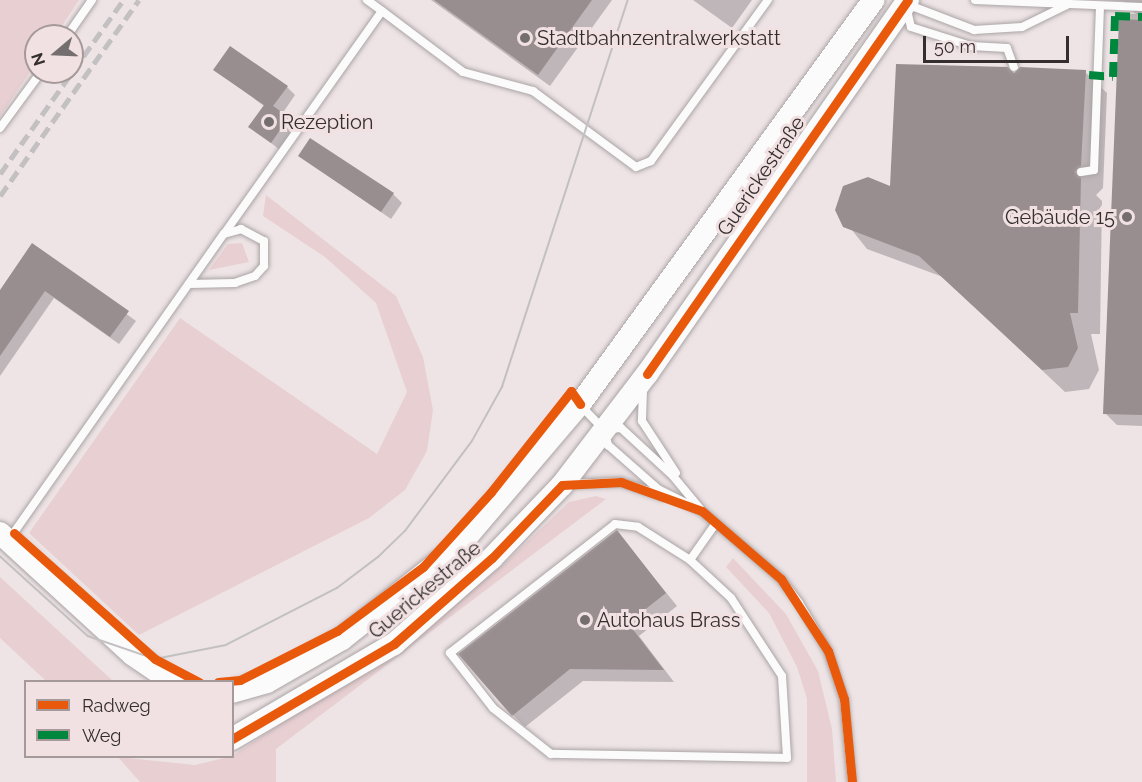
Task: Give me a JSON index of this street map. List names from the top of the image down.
{
  "streets": {
    "main road": ["Guerickestraße"]
  },
  "places": [
    "Stadtbahnzentralwerkstatt",
    "Rezeption",
    "Gebäude 15",
    "Autohaus Brass"
  ],
  "legend": ["Radweg", "Weg"],
  "scale_bar": "50 m",
  "north": "left"
}
